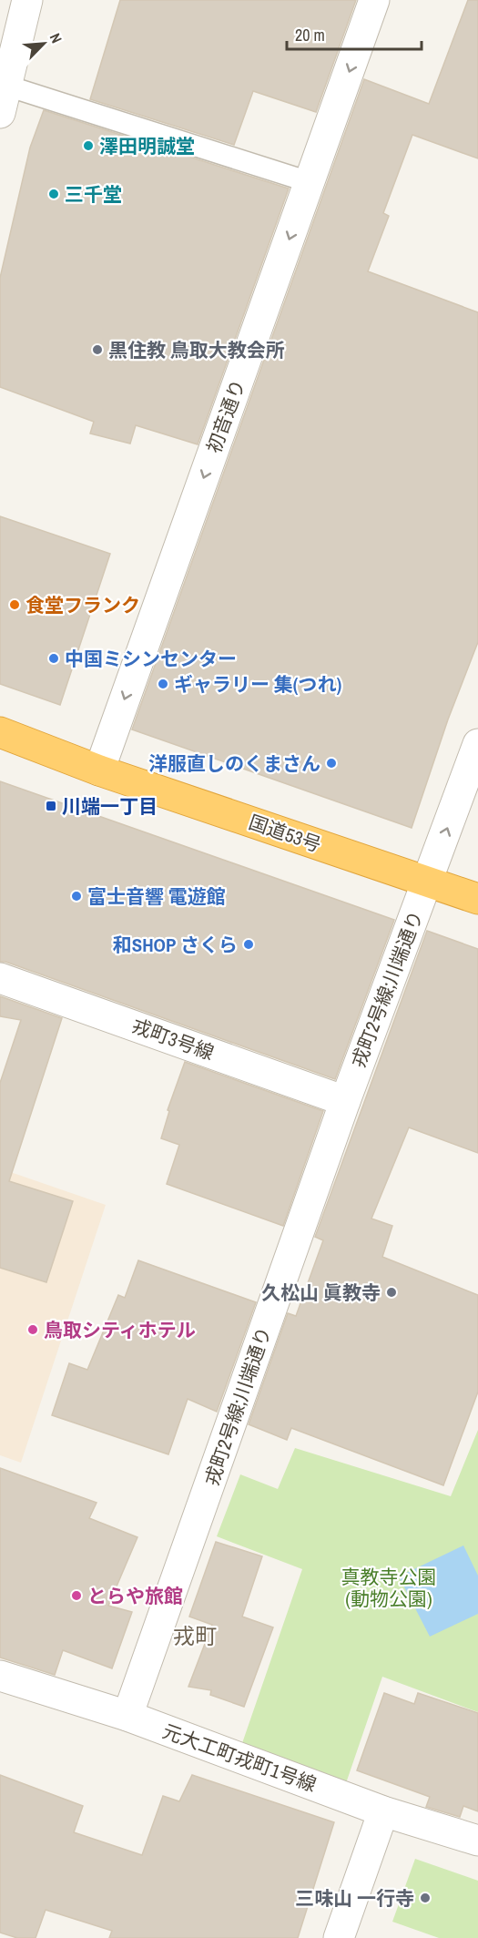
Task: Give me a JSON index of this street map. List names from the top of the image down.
{
  "streets": {
    "highway": ["国道53号"],
    "street": [
      "初音通り",
      "戎町2号線;川端通り",
      "戎町3号線",
      "元大工町戎町1号線"
    ]
  },
  "crossings": [
    ["初音通り", "国道53号"],
    ["国道53号", "戎町2号線;川端通り"],
    ["戎町2号線;川端通り", "戎町3号線"],
    ["戎町2号線;川端通り", "元大工町戎町1号線"]
  ],
  "one_way": ["初音通り"],
  "districts": ["戎町"],
  "parks": ["真教寺公園 (動物公園)"],
  "places": {
    "other": [
      "澤田明誠堂",
      "三千堂",
      "黒住教 鳥取大教会所",
      "食堂フランク",
      "中国ミシンセンター",
      "ギャラリー 集(つれ)",
      "洋服直しのくまさん",
      "富士音響 電遊館",
      "和SHOP さくら",
      "久松山 眞教寺",
      "鳥取シティホテル",
      "とらや旅館",
      "三味山 一行寺"
    ],
    "transit": ["川端一丁目"]
  },
  "scale_bar": "20 m",
  "north": "top right"
}
